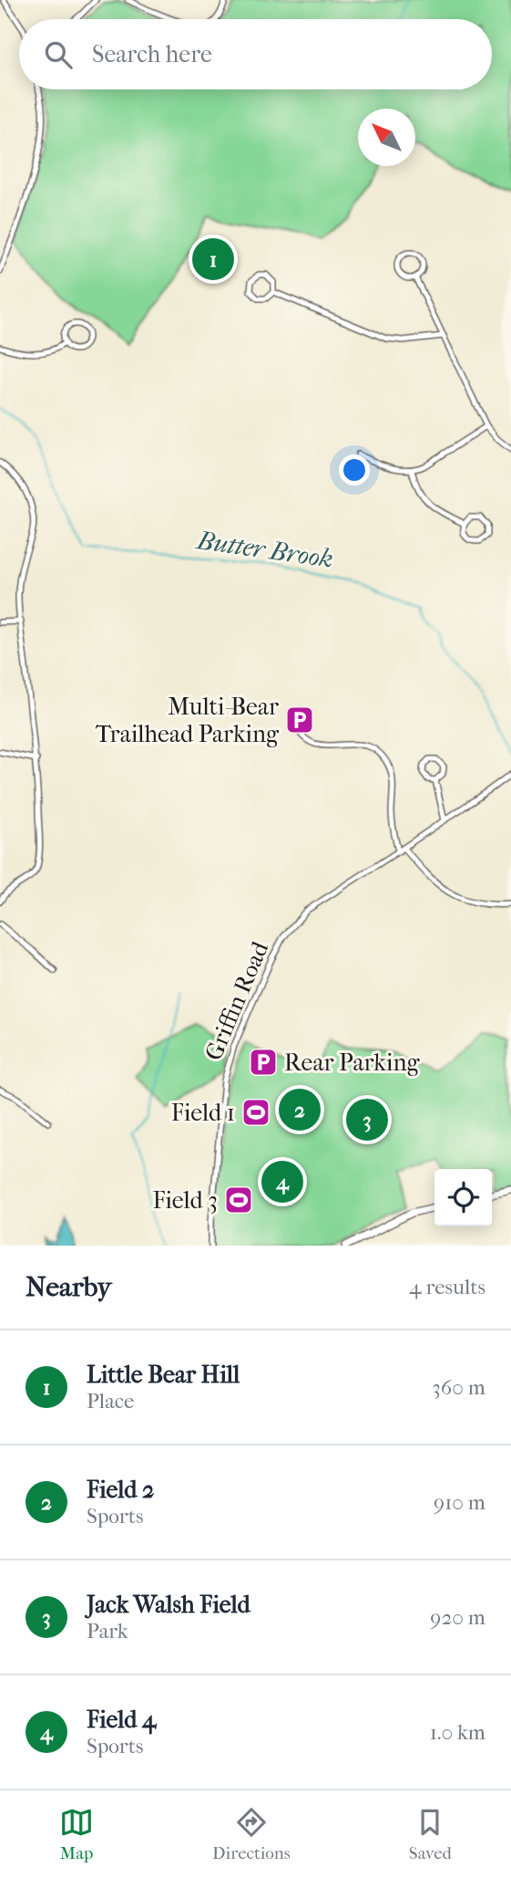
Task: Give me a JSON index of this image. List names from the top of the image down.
{
  "streets": {
    "street": ["Griffin Road"]
  },
  "water": ["Butter Brook"],
  "places": {
    "parking": ["Multi-Bear Trailhead Parking", "Rear Parking"],
    "sports": ["Field 1", "Field 3"]
  },
  "north": "top left",
  "page": {
    "search": "Search here",
    "pins": [
      "1",
      "2",
      "3",
      "4"
    ],
    "heading": ["Nearby", "4 results"],
    "list": [
      {
        "mark": "1",
        "name": "Little Bear Hill",
        "note": "Place",
        "value": "360 m"
      },
      {
        "mark": "2",
        "name": "Field 2",
        "note": "Sports",
        "value": "910 m"
      },
      {
        "mark": "3",
        "name": "Jack Walsh Field",
        "note": "Park",
        "value": "920 m"
      },
      {
        "mark": "4",
        "name": "Field 4",
        "note": "Sports",
        "value": "1.0 km"
      }
    ],
    "nav": ["Map", "Directions", "Saved"]
  }
}
